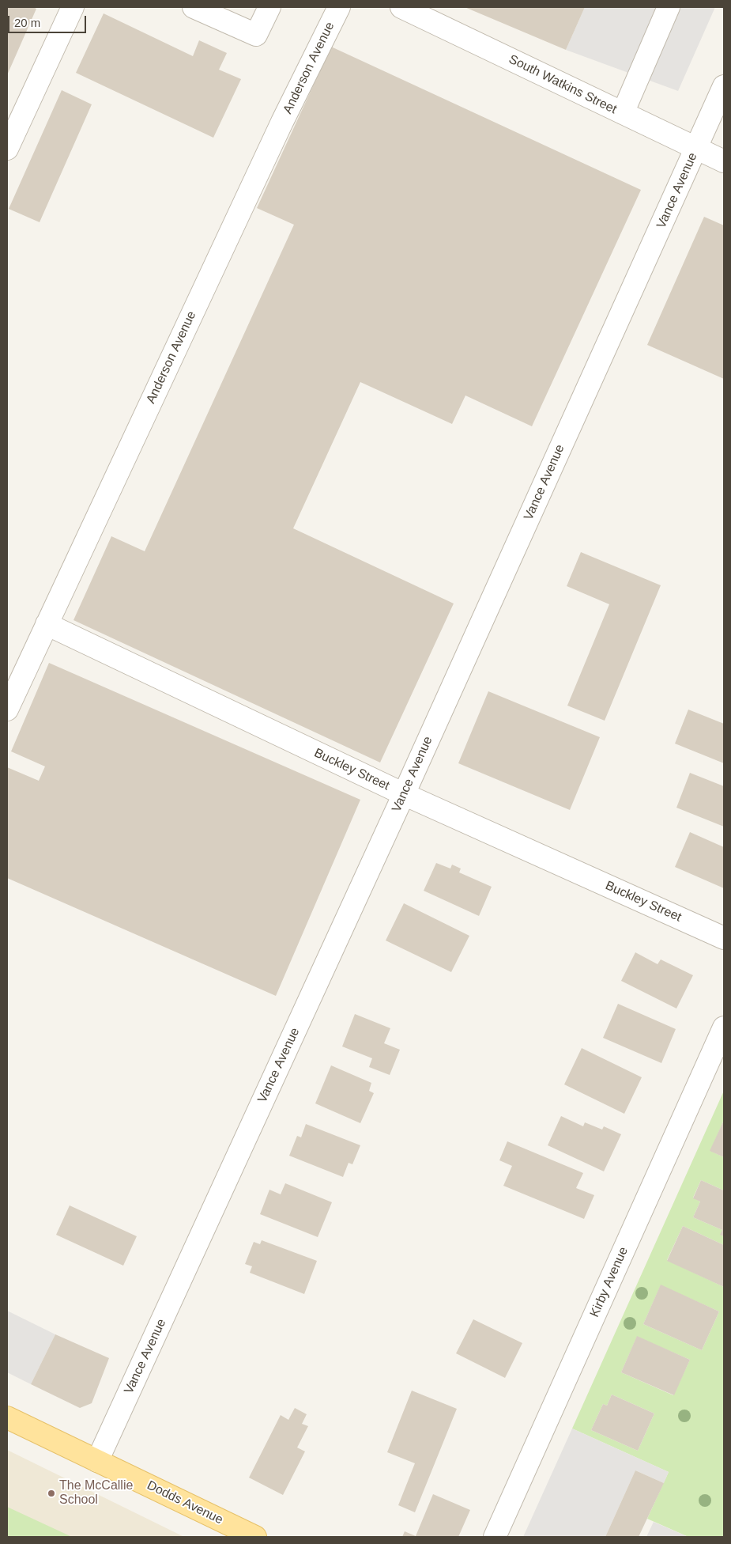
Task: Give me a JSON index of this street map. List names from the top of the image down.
{
  "streets": {
    "main road": ["Dodds Avenue"],
    "street": [
      "Anderson Avenue",
      "South Watkins Street",
      "Vance Avenue",
      "Buckley Street",
      "Kirby Avenue"
    ]
  },
  "crossings": [
    ["Anderson Avenue", "Buckley Street"],
    ["South Watkins Street", "Vance Avenue"],
    ["Vance Avenue", "Buckley Street"],
    ["Vance Avenue", "Dodds Avenue"]
  ],
  "places": ["The McCallie School"],
  "scale_bar": "20 m"
}
